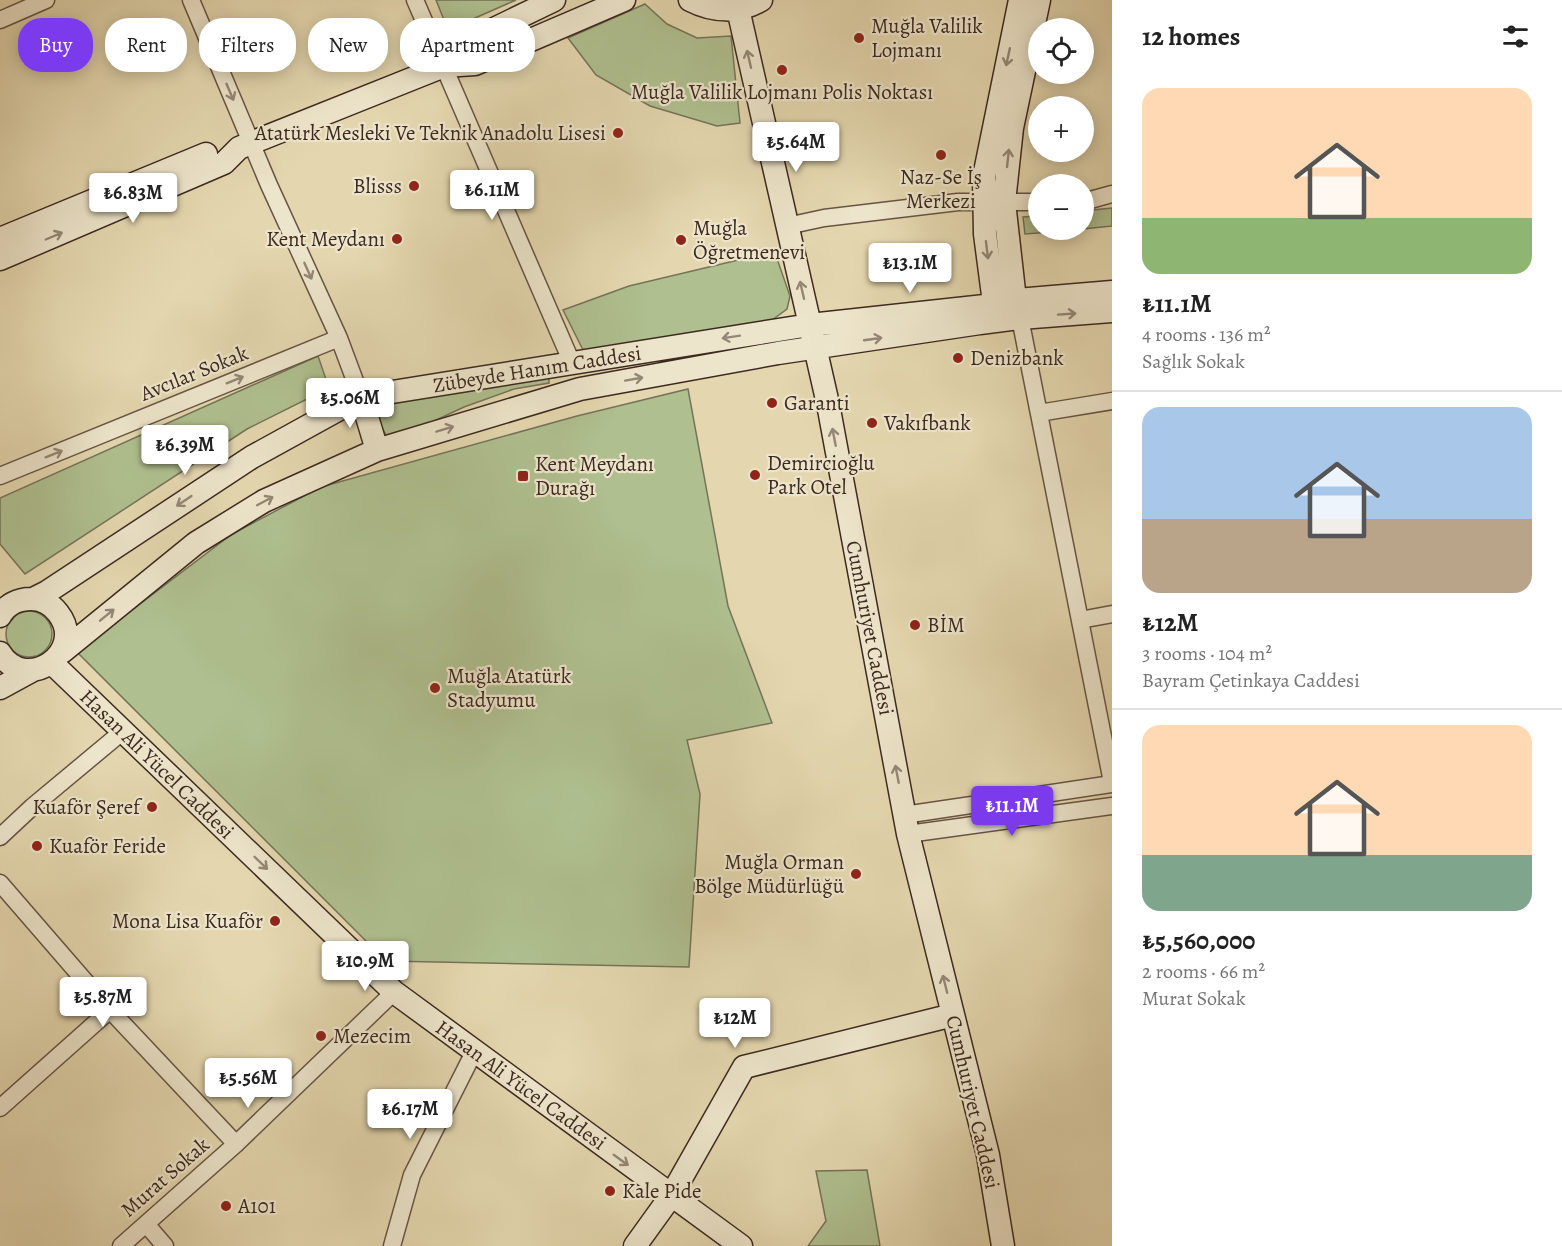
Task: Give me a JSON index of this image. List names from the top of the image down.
{
  "streets": {
    "main road": ["Zübeyde Hanım Caddesi", "Cumhuriyet Caddesi", "Hasan Ali Yücel Caddesi"],
    "street": ["Avcılar Sokak", "Murat Sokak"]
  },
  "crossings": [
    ["Zübeyde Hanım Caddesi", "Cumhuriyet Caddesi"],
    ["Zübeyde Hanım Caddesi", "Hasan Ali Yücel Caddesi"],
    ["Hasan Ali Yücel Caddesi", "Murat Sokak"]
  ],
  "one_way": ["Avcılar Sokak", "Cumhuriyet Caddesi", "Hasan Ali Yücel Caddesi"],
  "places": {
    "other": [
      "Muğla Valilik Lojmanı",
      "Muğla Valilik Lojmanı Polis Noktası",
      "Atatürk Mesleki Ve Teknik Anadolu Lisesi",
      "Naz-Se İş Merkezi",
      "Blisss",
      "Kent Meydanı",
      "Muğla Öğretmenevi",
      "Denizbank",
      "Garanti",
      "Vakıfbank",
      "Demircioğlu Park Otel",
      "BİM",
      "Muğla Atatürk Stadyumu",
      "Kuaför Şeref",
      "Kuaför Feride",
      "Muğla Orman Bölge Müdürlüğü",
      "Mona Lisa Kuaför",
      "Mezecim",
      "Kale Pide",
      "A101"
    ],
    "transit": ["Kent Meydanı Durağı"]
  },
  "page": {
    "heading": "12 homes",
    "map_buttons": ["+", "−"],
    "chip": [
      "Buy",
      "Rent",
      "Filters",
      "New",
      "Apartment"
    ],
    "list": [
      {
        "name": "₺11.1M",
        "note": "4 rooms · 136 m² · Sağlık Sokak"
      },
      {
        "name": "₺12M",
        "note": "3 rooms · 104 m² · Bayram Çetinkaya Caddesi"
      },
      {
        "name": "₺5,560,000",
        "note": "2 rooms · 66 m² · Murat Sokak"
      }
    ],
    "price": [
      "₺5.64M",
      "₺6.11M",
      "₺6.83M",
      "₺13.1M",
      "₺5.06M",
      "₺6.39M",
      "₺11.1M",
      "₺10.9M",
      "₺5.87M",
      "₺12M",
      "₺5.56M",
      "₺6.17M"
    ]
  }
}
